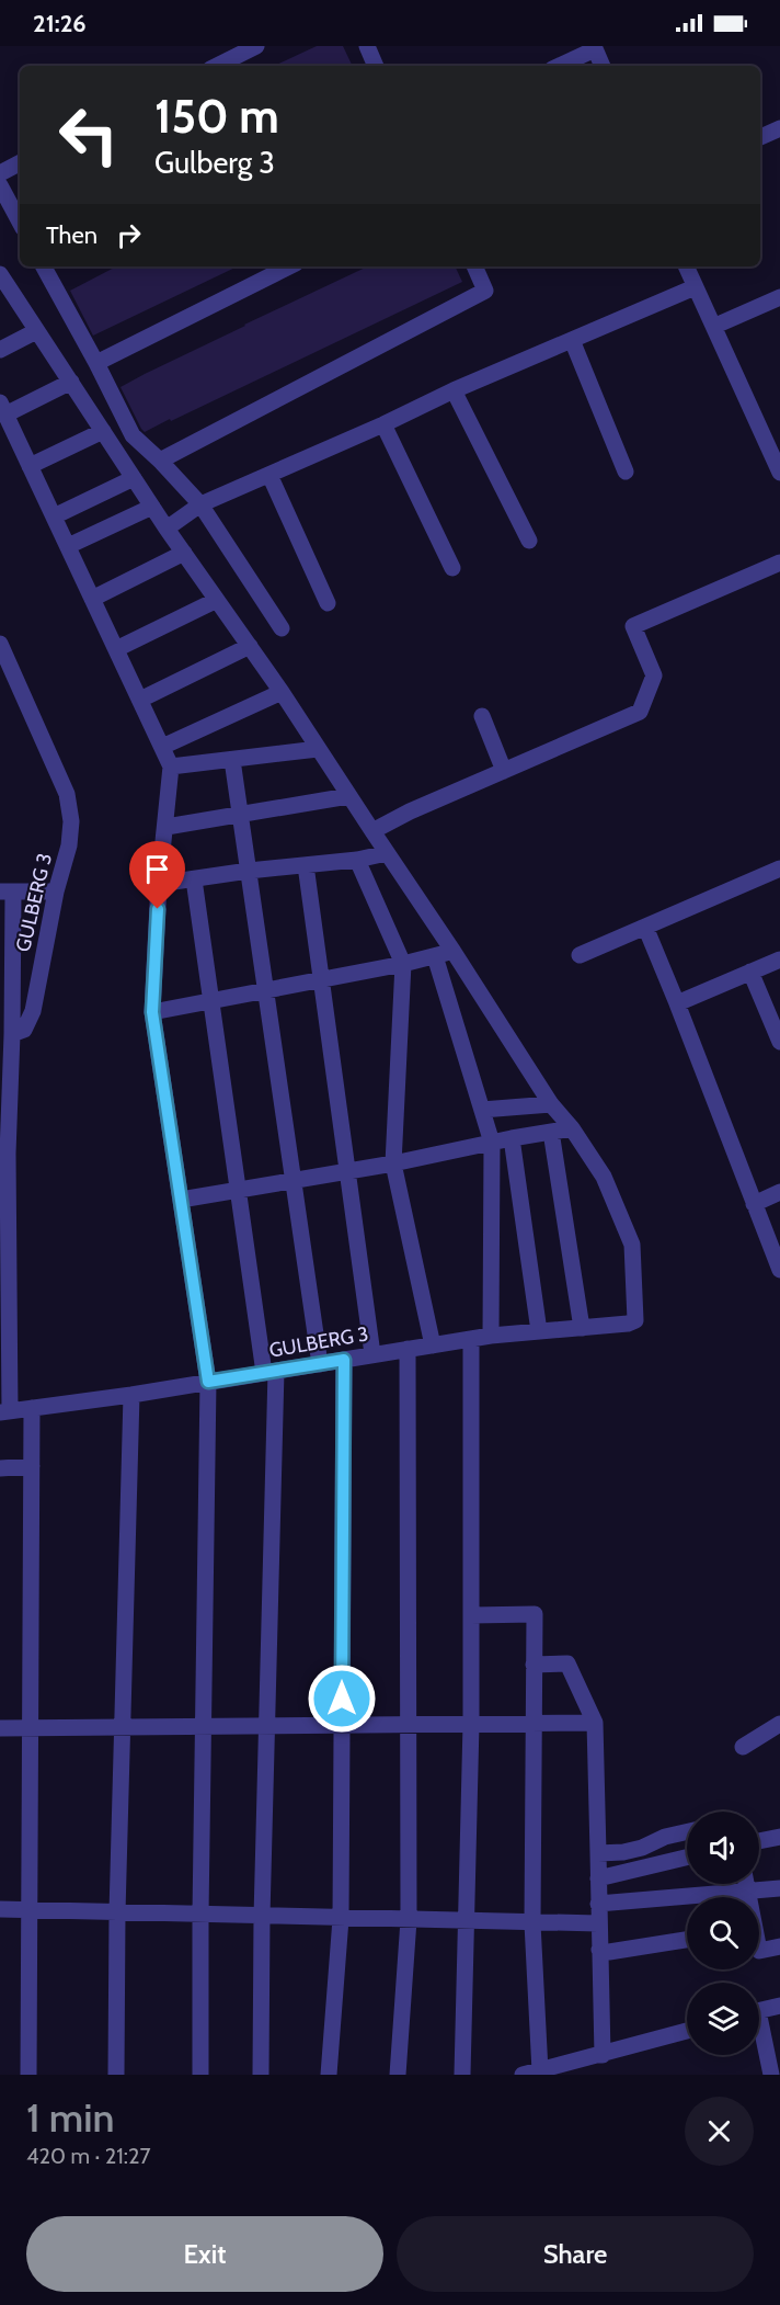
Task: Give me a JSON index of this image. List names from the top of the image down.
{
  "streets": {
    "street": ["GULBERG 3"]
  },
  "page": {
    "status": "21:26",
    "turn": ["150 m", "Gulberg 3"],
    "then": "Then",
    "heading": ["1 min", "420 m · 21:27"],
    "buttons": ["Exit", "Share"]
  }
}
